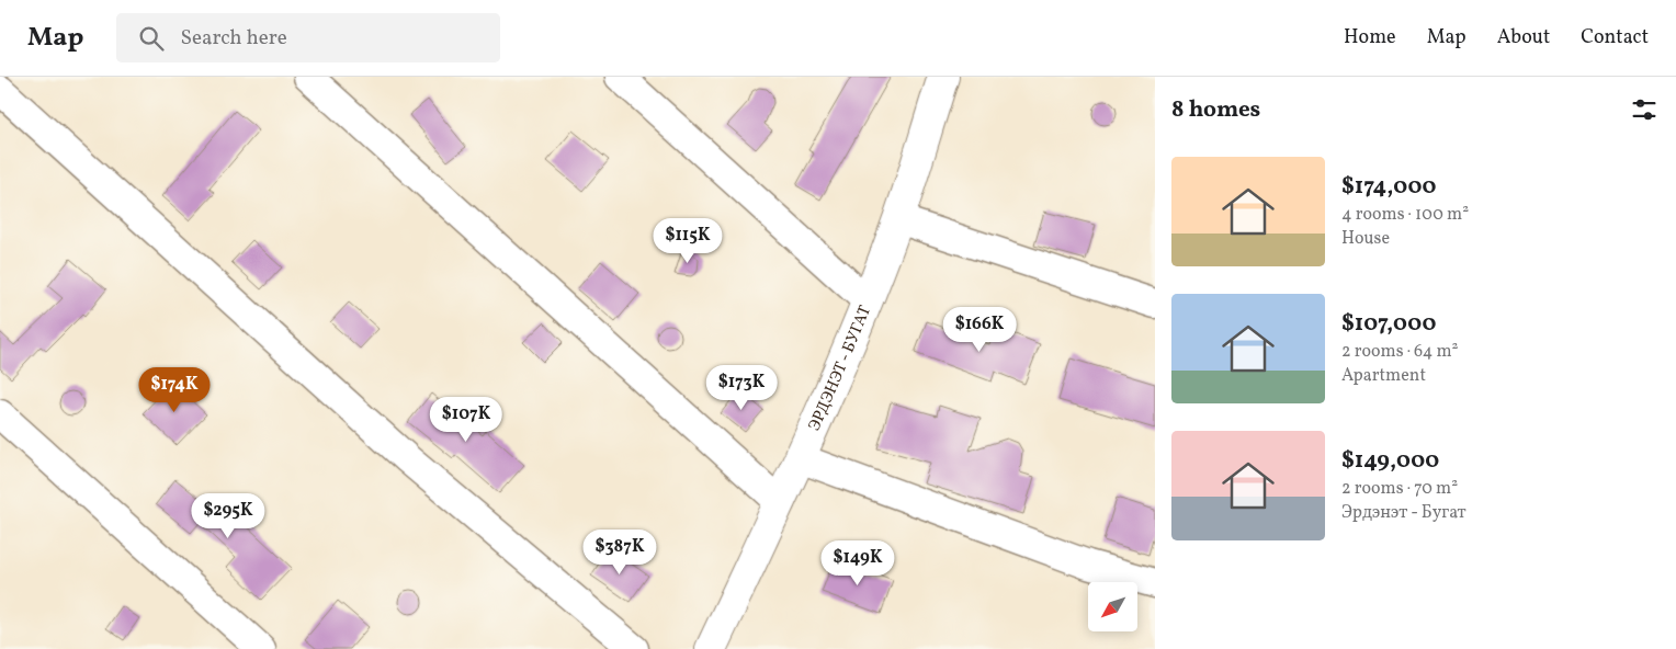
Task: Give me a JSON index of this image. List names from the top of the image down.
{
  "streets": {
    "street": ["ЭРДЭНЭТ - БУГАТ"]
  },
  "north": "bottom left",
  "page": {
    "header": "Map",
    "search": "Search here",
    "nav": [
      "Home",
      "Map",
      "About",
      "Contact"
    ],
    "heading": "8 homes",
    "list": [
      {
        "name": "$174,000",
        "note": "4 rooms · 100 m² · House"
      },
      {
        "name": "$107,000",
        "note": "2 rooms · 64 m² · Apartment"
      },
      {
        "name": "$149,000",
        "note": "2 rooms · 70 m² · Эрдэнэт - Бугат"
      }
    ],
    "price": [
      "$115K",
      "$166K",
      "$173K",
      "$174K",
      "$107K",
      "$295K",
      "$387K",
      "$149K"
    ]
  }
}
